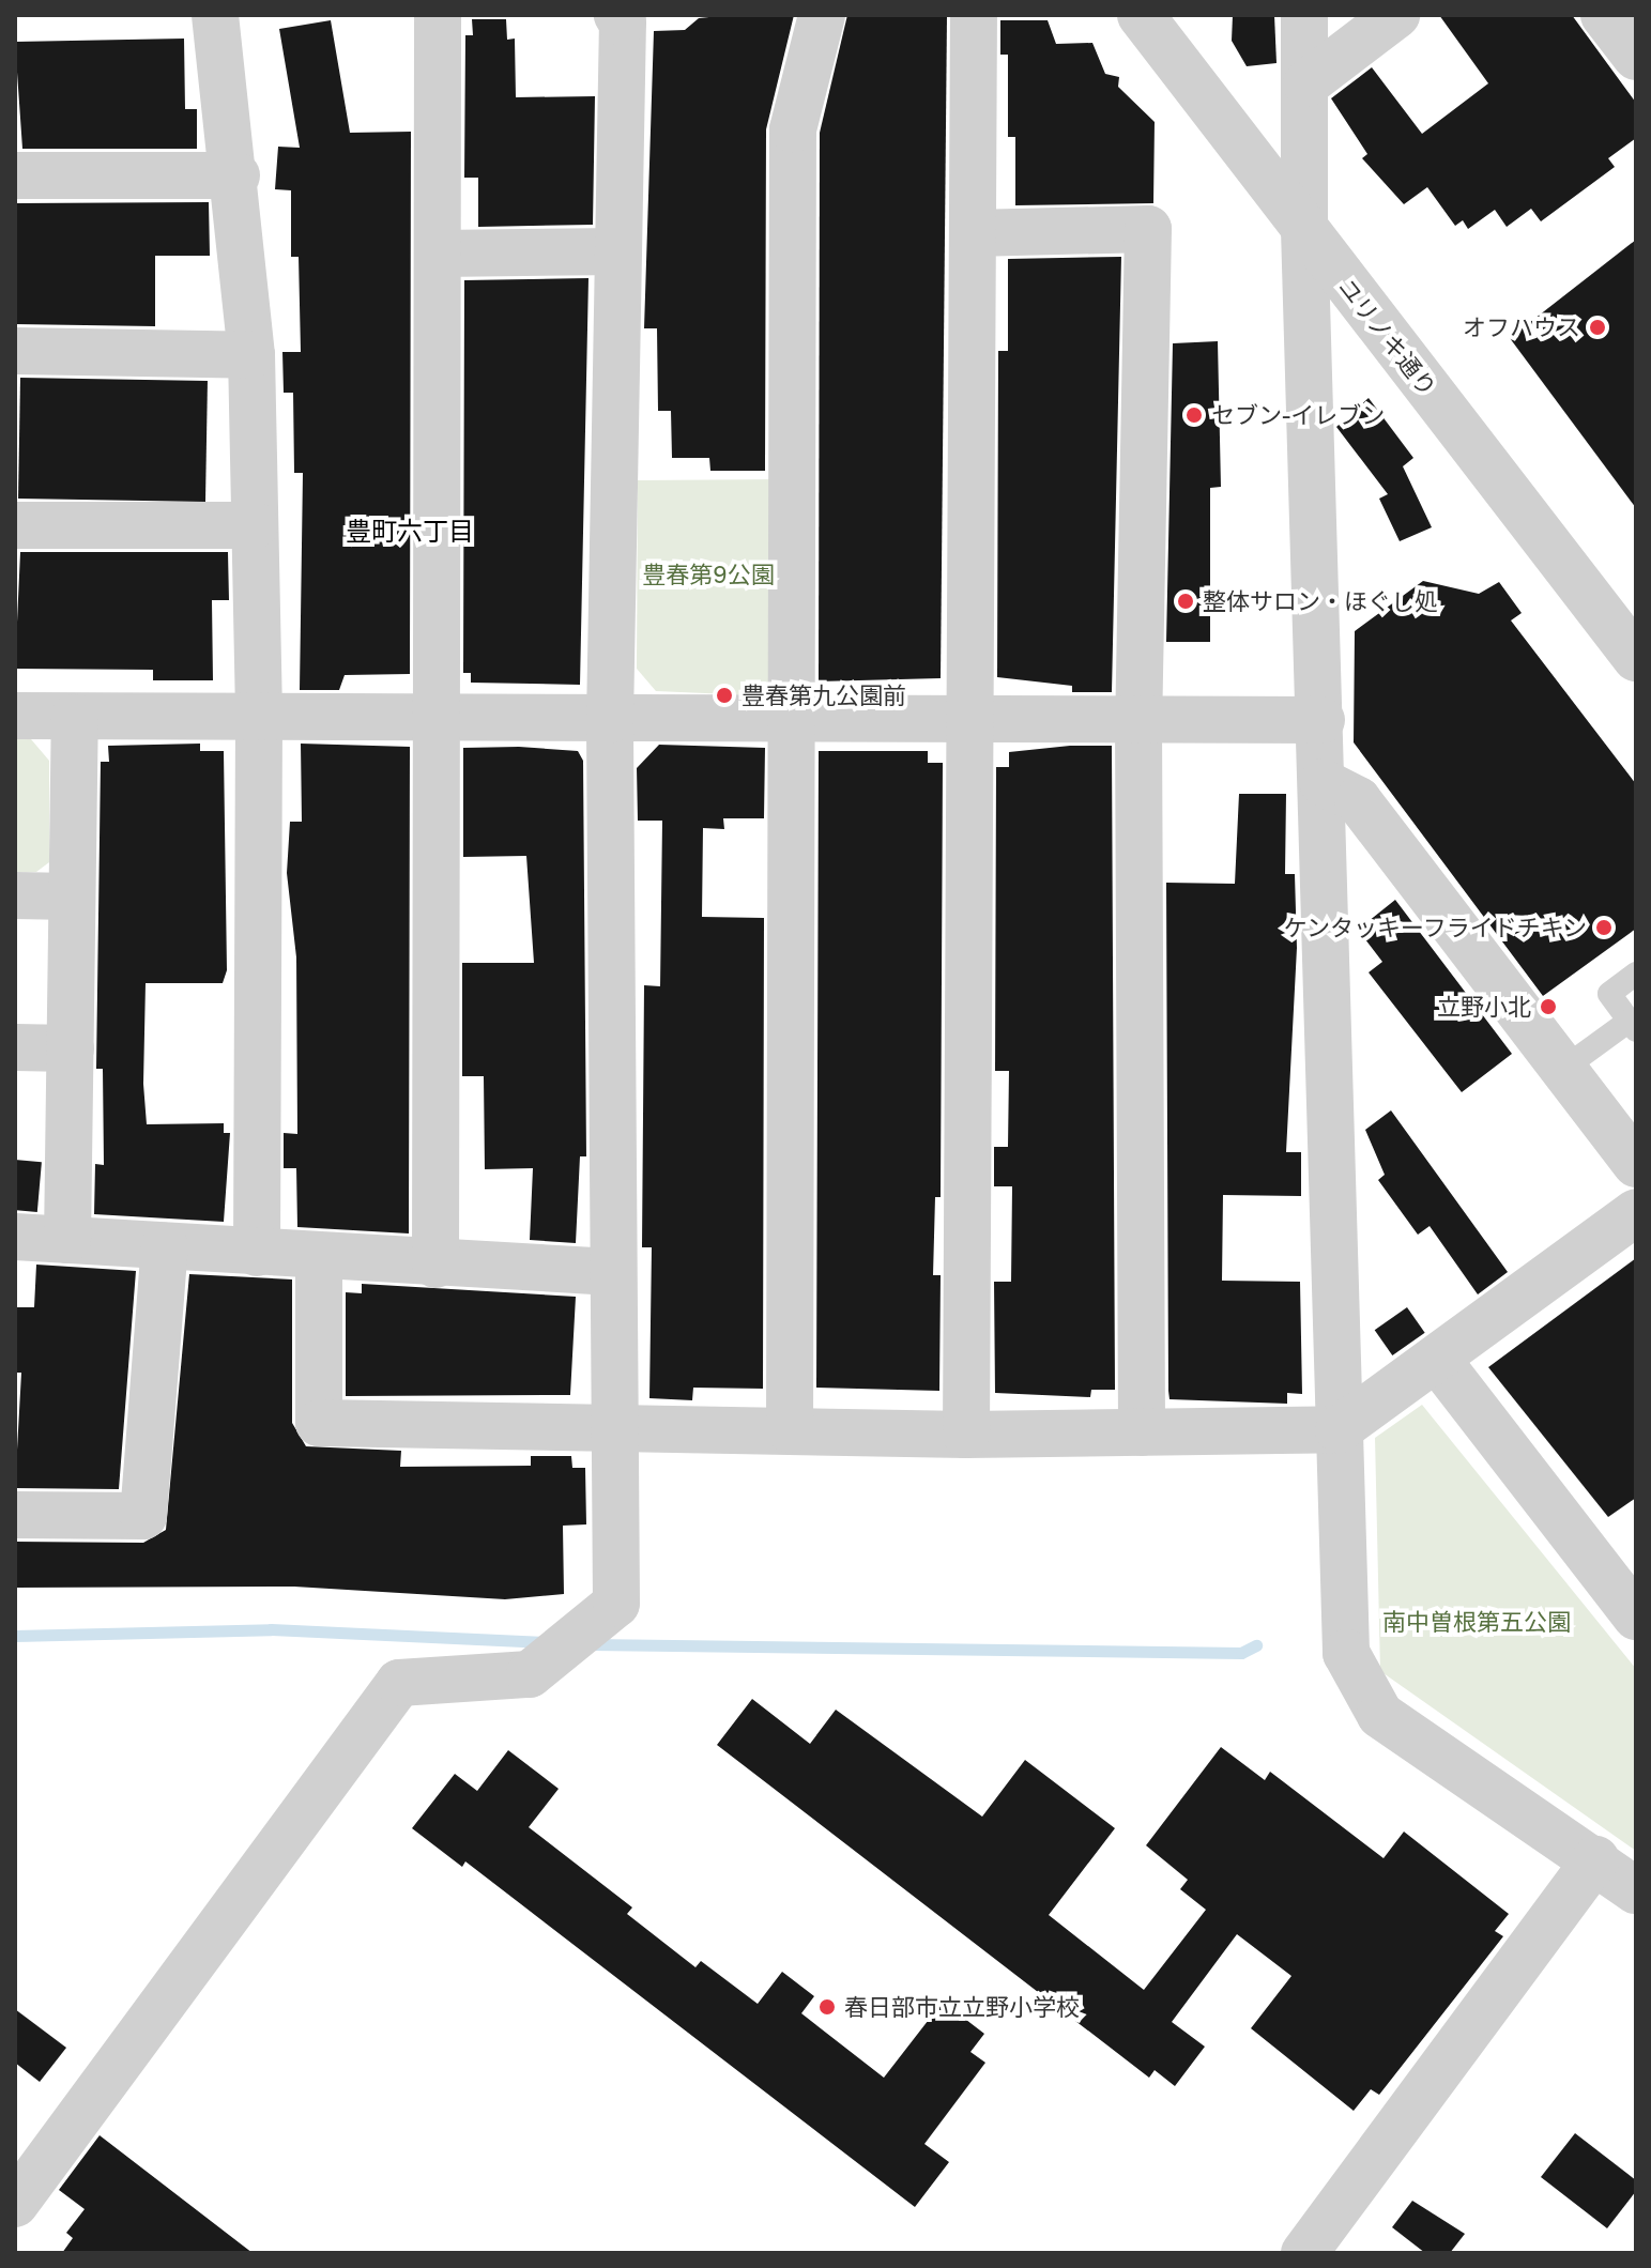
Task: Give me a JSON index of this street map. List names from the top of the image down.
{
  "streets": {
    "street": ["ユリノキ通り"]
  },
  "districts": ["豊町六丁目"],
  "parks": ["豊春第9公園", "南中曽根第五公園"],
  "places": [
    "オフハウス",
    "セブン-イレブン",
    "整体サロン・ほぐし処",
    "豊春第九公園前",
    "ケンタッキーフライドチキン",
    "立野小北",
    "春日部市立立野小学校"
  ]
}
